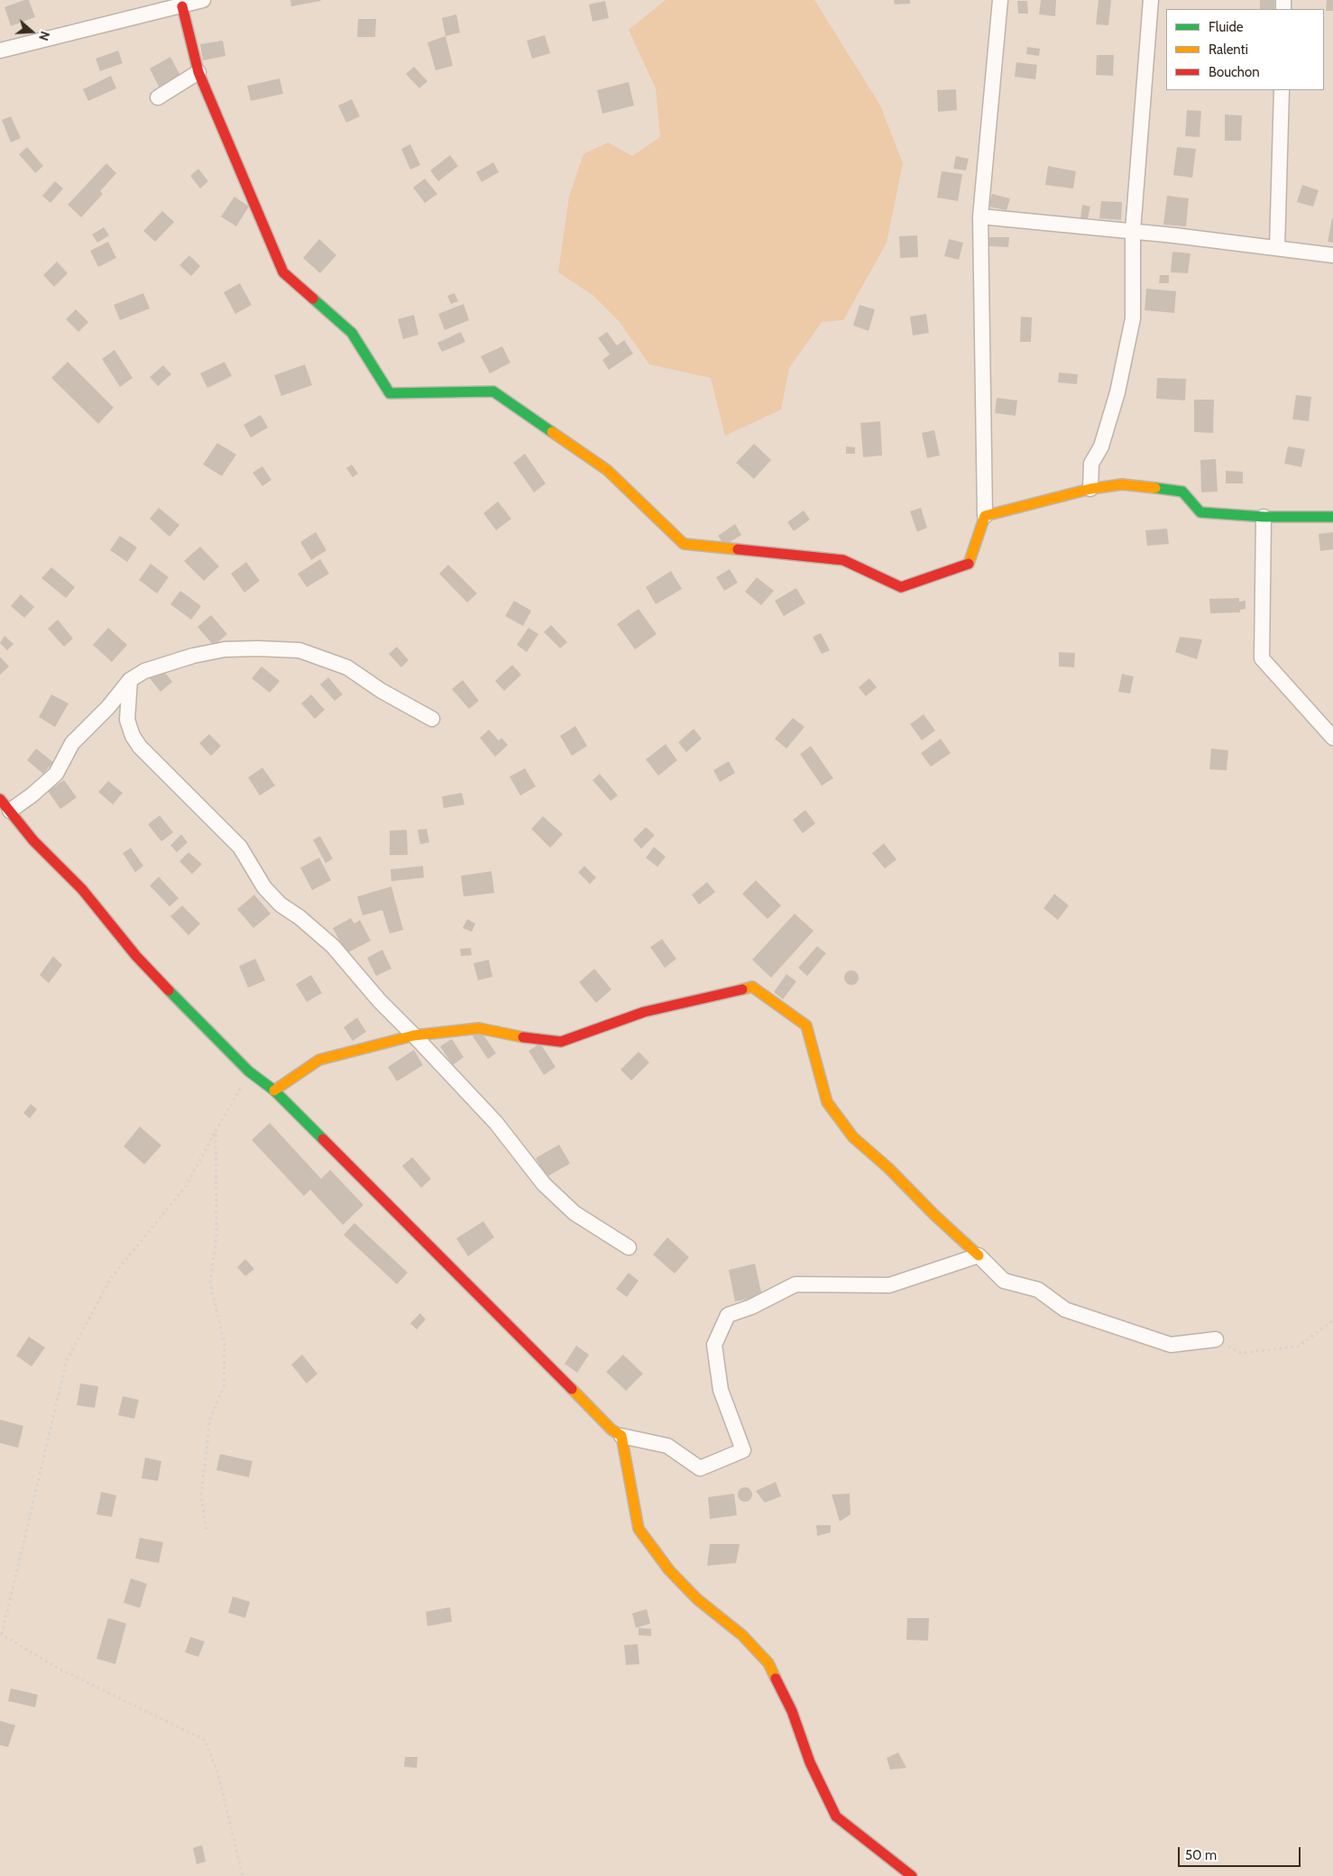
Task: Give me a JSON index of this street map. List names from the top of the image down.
{
  "legend": ["Fluide", "Ralenti", "Bouchon"],
  "scale_bar": "50 m",
  "north": "right"
}
